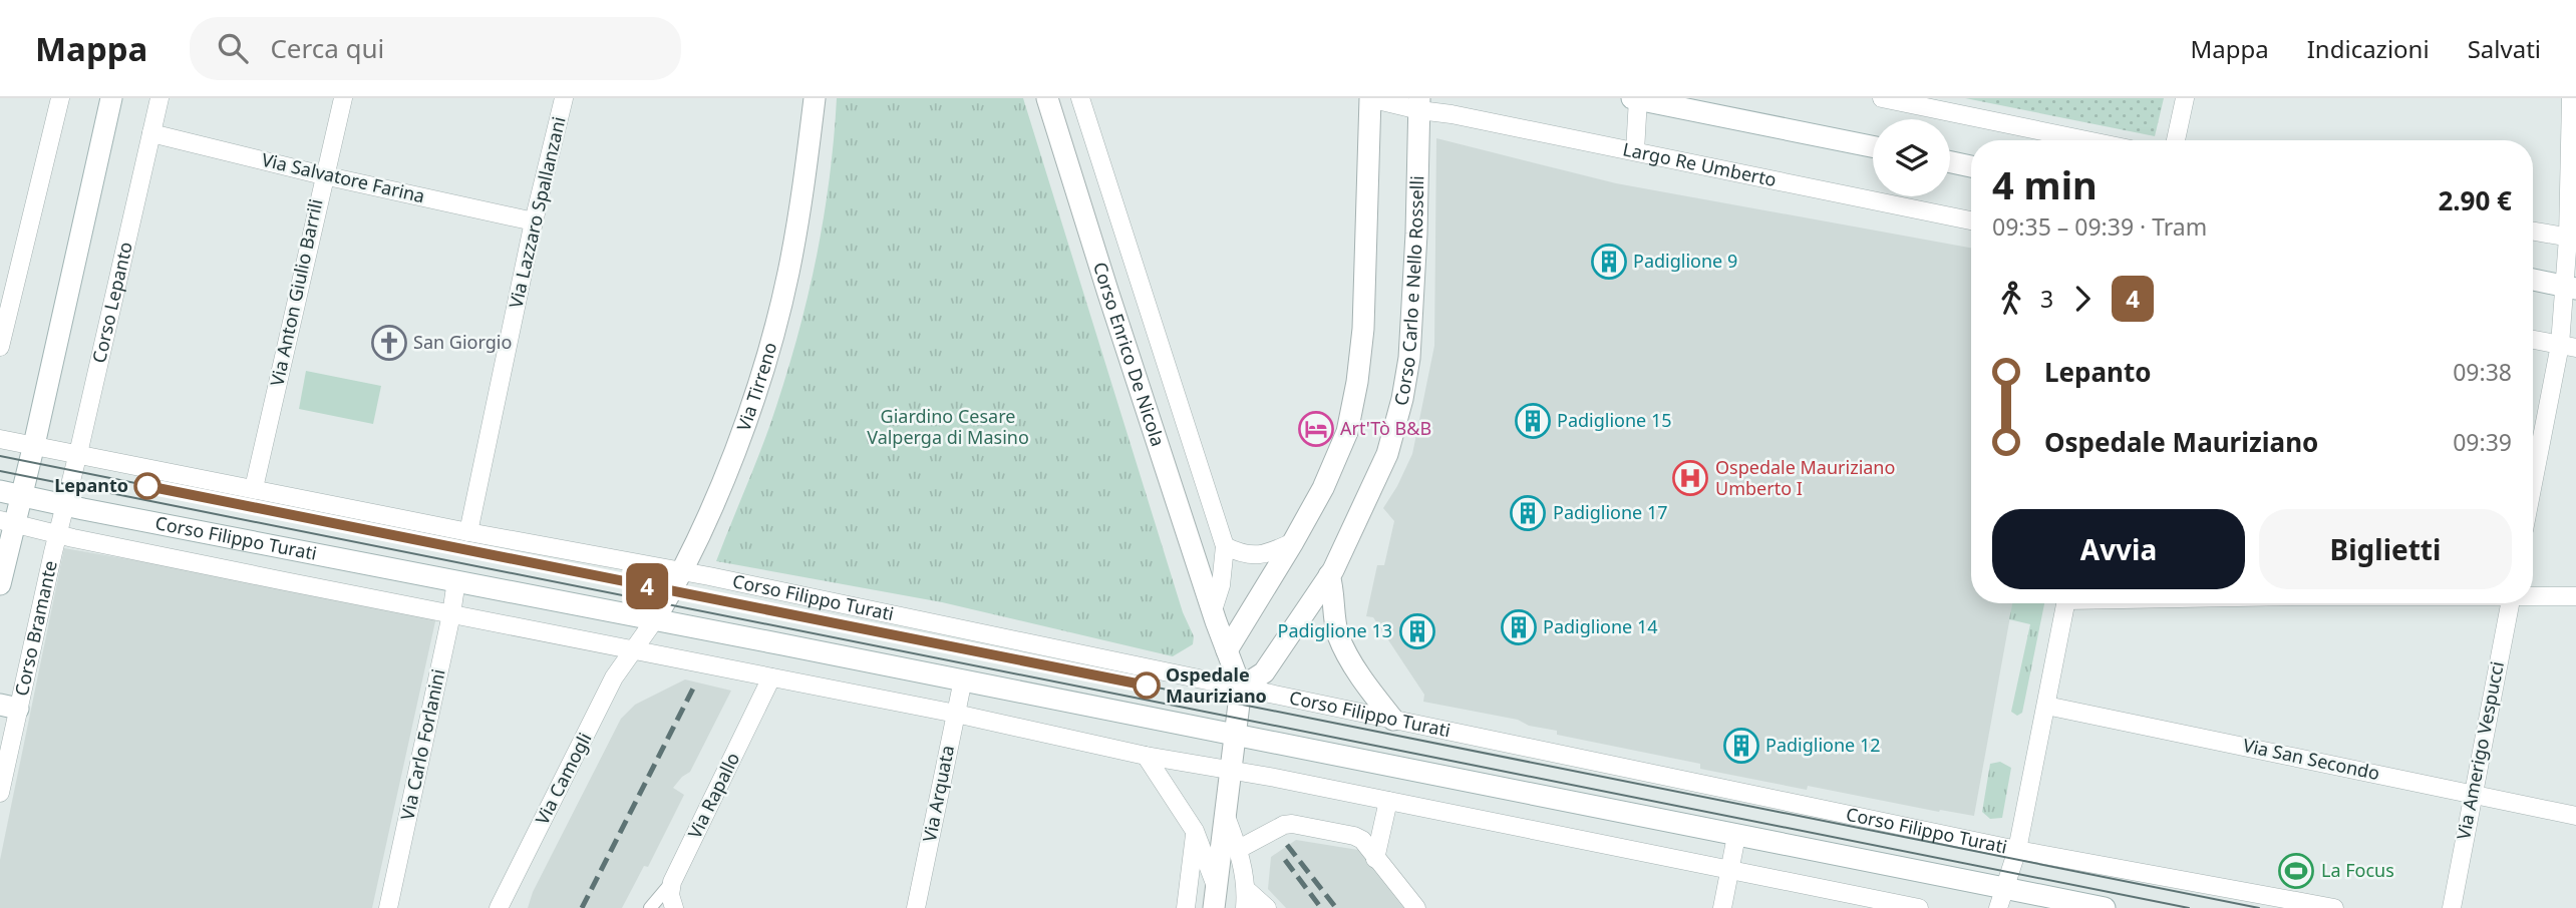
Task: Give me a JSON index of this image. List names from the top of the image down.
{
  "streets": {
    "main road": [
      "Corso Carlo e Nello Rosselli",
      "Corso Enrico De Nicola",
      "Via Tirreno",
      "Corso Filippo Turati"
    ],
    "street": [
      "Largo Re Umberto",
      "Via Salvatore Farina",
      "Via Lazzaro Spallanzani",
      "Via Anton Giulio Barrili",
      "Corso Lepanto",
      "Corso Bramante",
      "Via Carlo Forlanini",
      "Via Amerigo Vespucci",
      "Via San Secondo",
      "Via Camogli",
      "Via Arquata",
      "Via Rapallo"
    ]
  },
  "crossings": [
    ["Largo Re Umberto", "Corso Carlo e Nello Rosselli"],
    ["Via Salvatore Farina", "Via Lazzaro Spallanzani"],
    ["Via Salvatore Farina", "Via Anton Giulio Barrili"],
    ["Via Salvatore Farina", "Corso Lepanto"],
    ["Via Lazzaro Spallanzani", "Corso Filippo Turati"],
    ["Corso Carlo e Nello Rosselli", "Corso Filippo Turati"],
    ["Via Anton Giulio Barrili", "Corso Filippo Turati"],
    ["Corso Lepanto", "Corso Filippo Turati"],
    ["Corso Lepanto", "Corso Bramante"],
    ["Via Tirreno", "Corso Filippo Turati"],
    ["Via Tirreno", "Via Camogli"],
    ["Corso Filippo Turati", "Corso Bramante"],
    ["Corso Filippo Turati", "Via Carlo Forlanini"],
    ["Corso Filippo Turati", "Via Camogli"],
    ["Corso Filippo Turati", "Via Arquata"],
    ["Corso Filippo Turati", "Via Rapallo"],
    ["Via Amerigo Vespucci", "Via San Secondo"]
  ],
  "parks": ["Giardino Cesare Valperga di Masino"],
  "places": {
    "building": [
      "Padiglione 9",
      "Padiglione 15",
      "Padiglione 17",
      "Padiglione 14",
      "Padiglione 13",
      "Padiglione 12"
    ],
    "church": ["San Giorgio"],
    "hotel": ["Art'Tò B&B"],
    "hospital": ["Ospedale Mauriziano Umberto I"],
    "other": ["Lepanto", "Ospedale Mauriziano"],
    "sports": ["La Focus"]
  },
  "lines": ["tram line 4"],
  "page": {
    "header": "Mappa",
    "search": "Cerca qui",
    "nav": ["Mappa", "Indicazioni", "Salvati"],
    "on_map": "4",
    "heading": ["4 min", "09:35 – 09:39 · Tram", "2.90 €"],
    "legs": ["3", "4"],
    "list": [
      {
        "name": "Lepanto",
        "value": "09:38"
      },
      {
        "name": "Ospedale Mauriziano",
        "value": "09:39"
      }
    ],
    "buttons": ["Avvia", "Biglietti"]
  }
}
